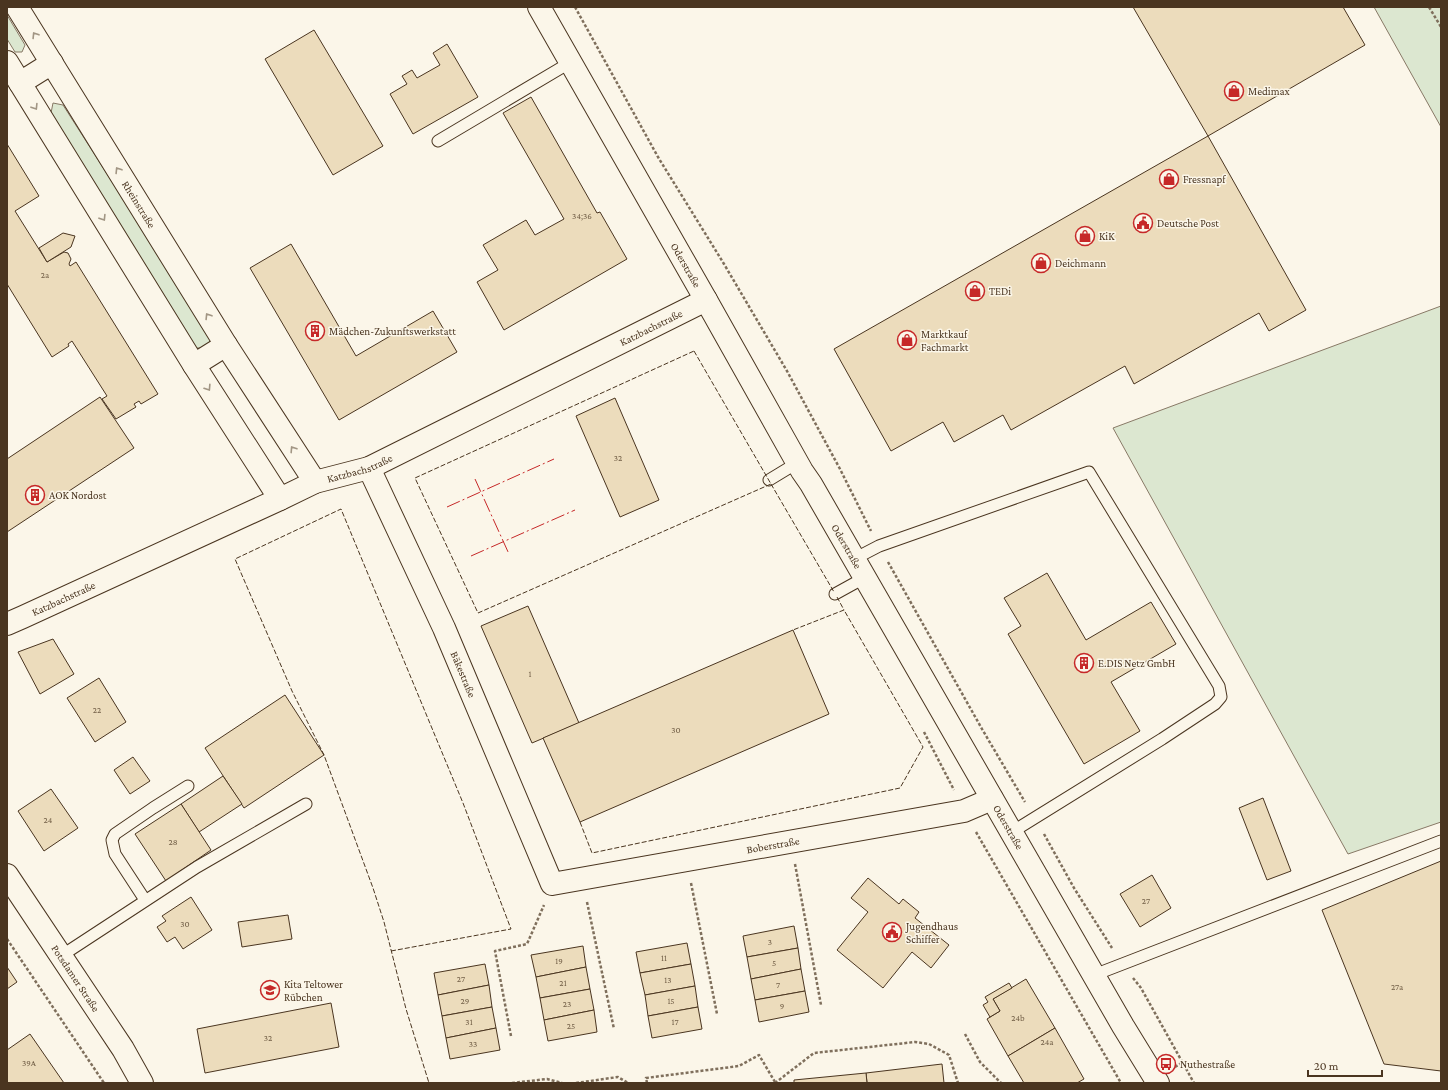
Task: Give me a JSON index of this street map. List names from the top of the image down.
{
  "streets": {
    "street": [
      "Rheinstraße",
      "Oderstraße",
      "Katzbachstraße",
      "Bäkestraße",
      "Boberstraße",
      "Potsdamer Straße"
    ]
  },
  "crossings": [
    ["Rheinstraße", "Katzbachstraße"],
    ["Oderstraße", "Katzbachstraße"],
    ["Oderstraße", "Boberstraße"],
    ["Katzbachstraße", "Bäkestraße"],
    ["Bäkestraße", "Boberstraße"]
  ],
  "places": {
    "shop": [
      "Medimax",
      "Fressnapf",
      "KiK",
      "Deichmann",
      "TEDi",
      "Marktkauf Fachmarkt"
    ],
    "public building": ["Deutsche Post", "Jugendhaus Schiffer"],
    "building": ["Mädchen-Zukunftswerkstatt", "AOK Nordost", "E.DIS Netz GmbH"],
    "school or university": ["Kita Teltower Rübchen"],
    "bus stop": ["Nuthestraße"]
  },
  "house_numbers": [
    "34;36",
    "2a",
    "32",
    "1",
    "22",
    "30",
    "24",
    "28",
    "27",
    "30",
    "3",
    "11",
    "19",
    "5",
    "27",
    "13",
    "21",
    "7",
    "27a",
    "29",
    "15",
    "23",
    "9",
    "24b",
    "31",
    "17",
    "25",
    "32",
    "24a",
    "33",
    "39A"
  ],
  "scale_bar": "20 m"
}
